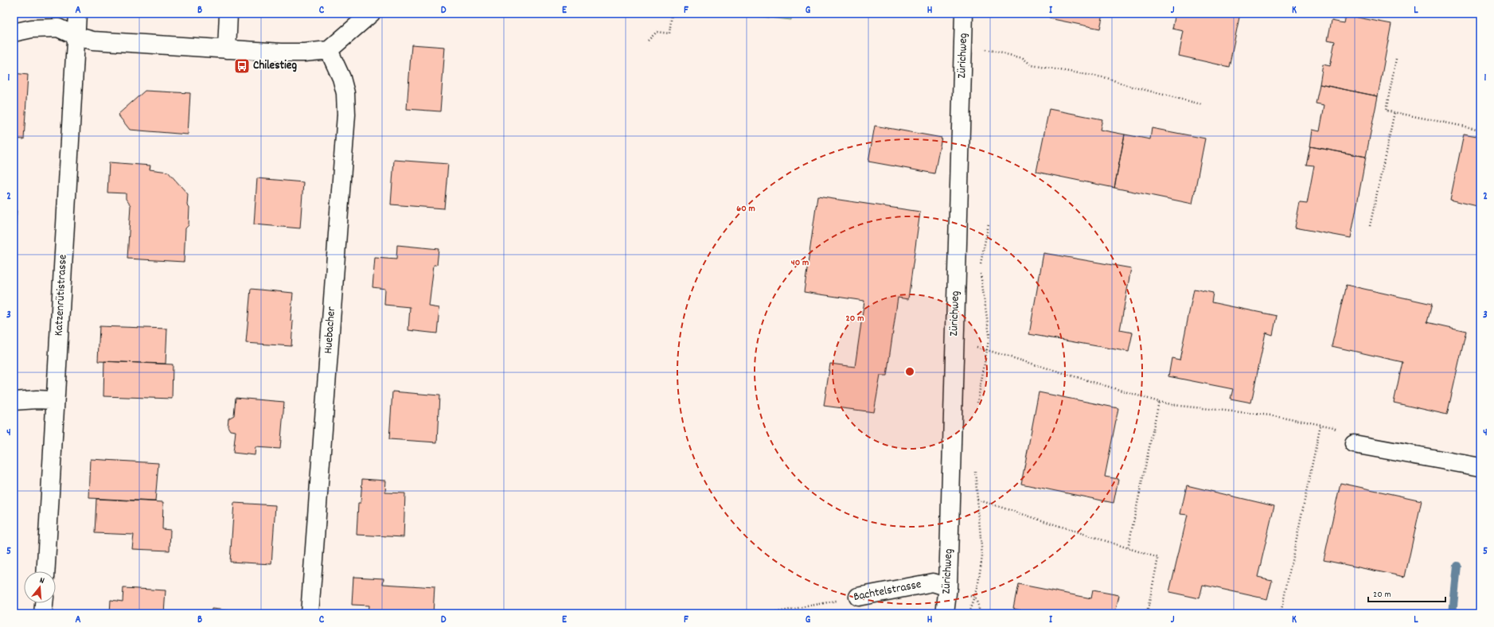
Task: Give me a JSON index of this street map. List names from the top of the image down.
{
  "streets": {
    "street": [
      "Zürichweg",
      "Katzenrütistrasse",
      "Huebacher",
      "Bachtelstrasse"
    ]
  },
  "crossings": [
    ["Zürichweg", "Bachtelstrasse"]
  ],
  "places": {
    "bus stop": ["Chilestieg"]
  },
  "scale_bar": "20 m",
  "north": "top",
  "grid": {
    "columns": [
      "A",
      "B",
      "C",
      "D",
      "E",
      "F",
      "G",
      "H",
      "I",
      "J",
      "K",
      "L"
    ],
    "rows": [
      "1",
      "2",
      "3",
      "4",
      "5"
    ]
  },
  "rings": ["60 m", "40 m", "20 m"]
}
